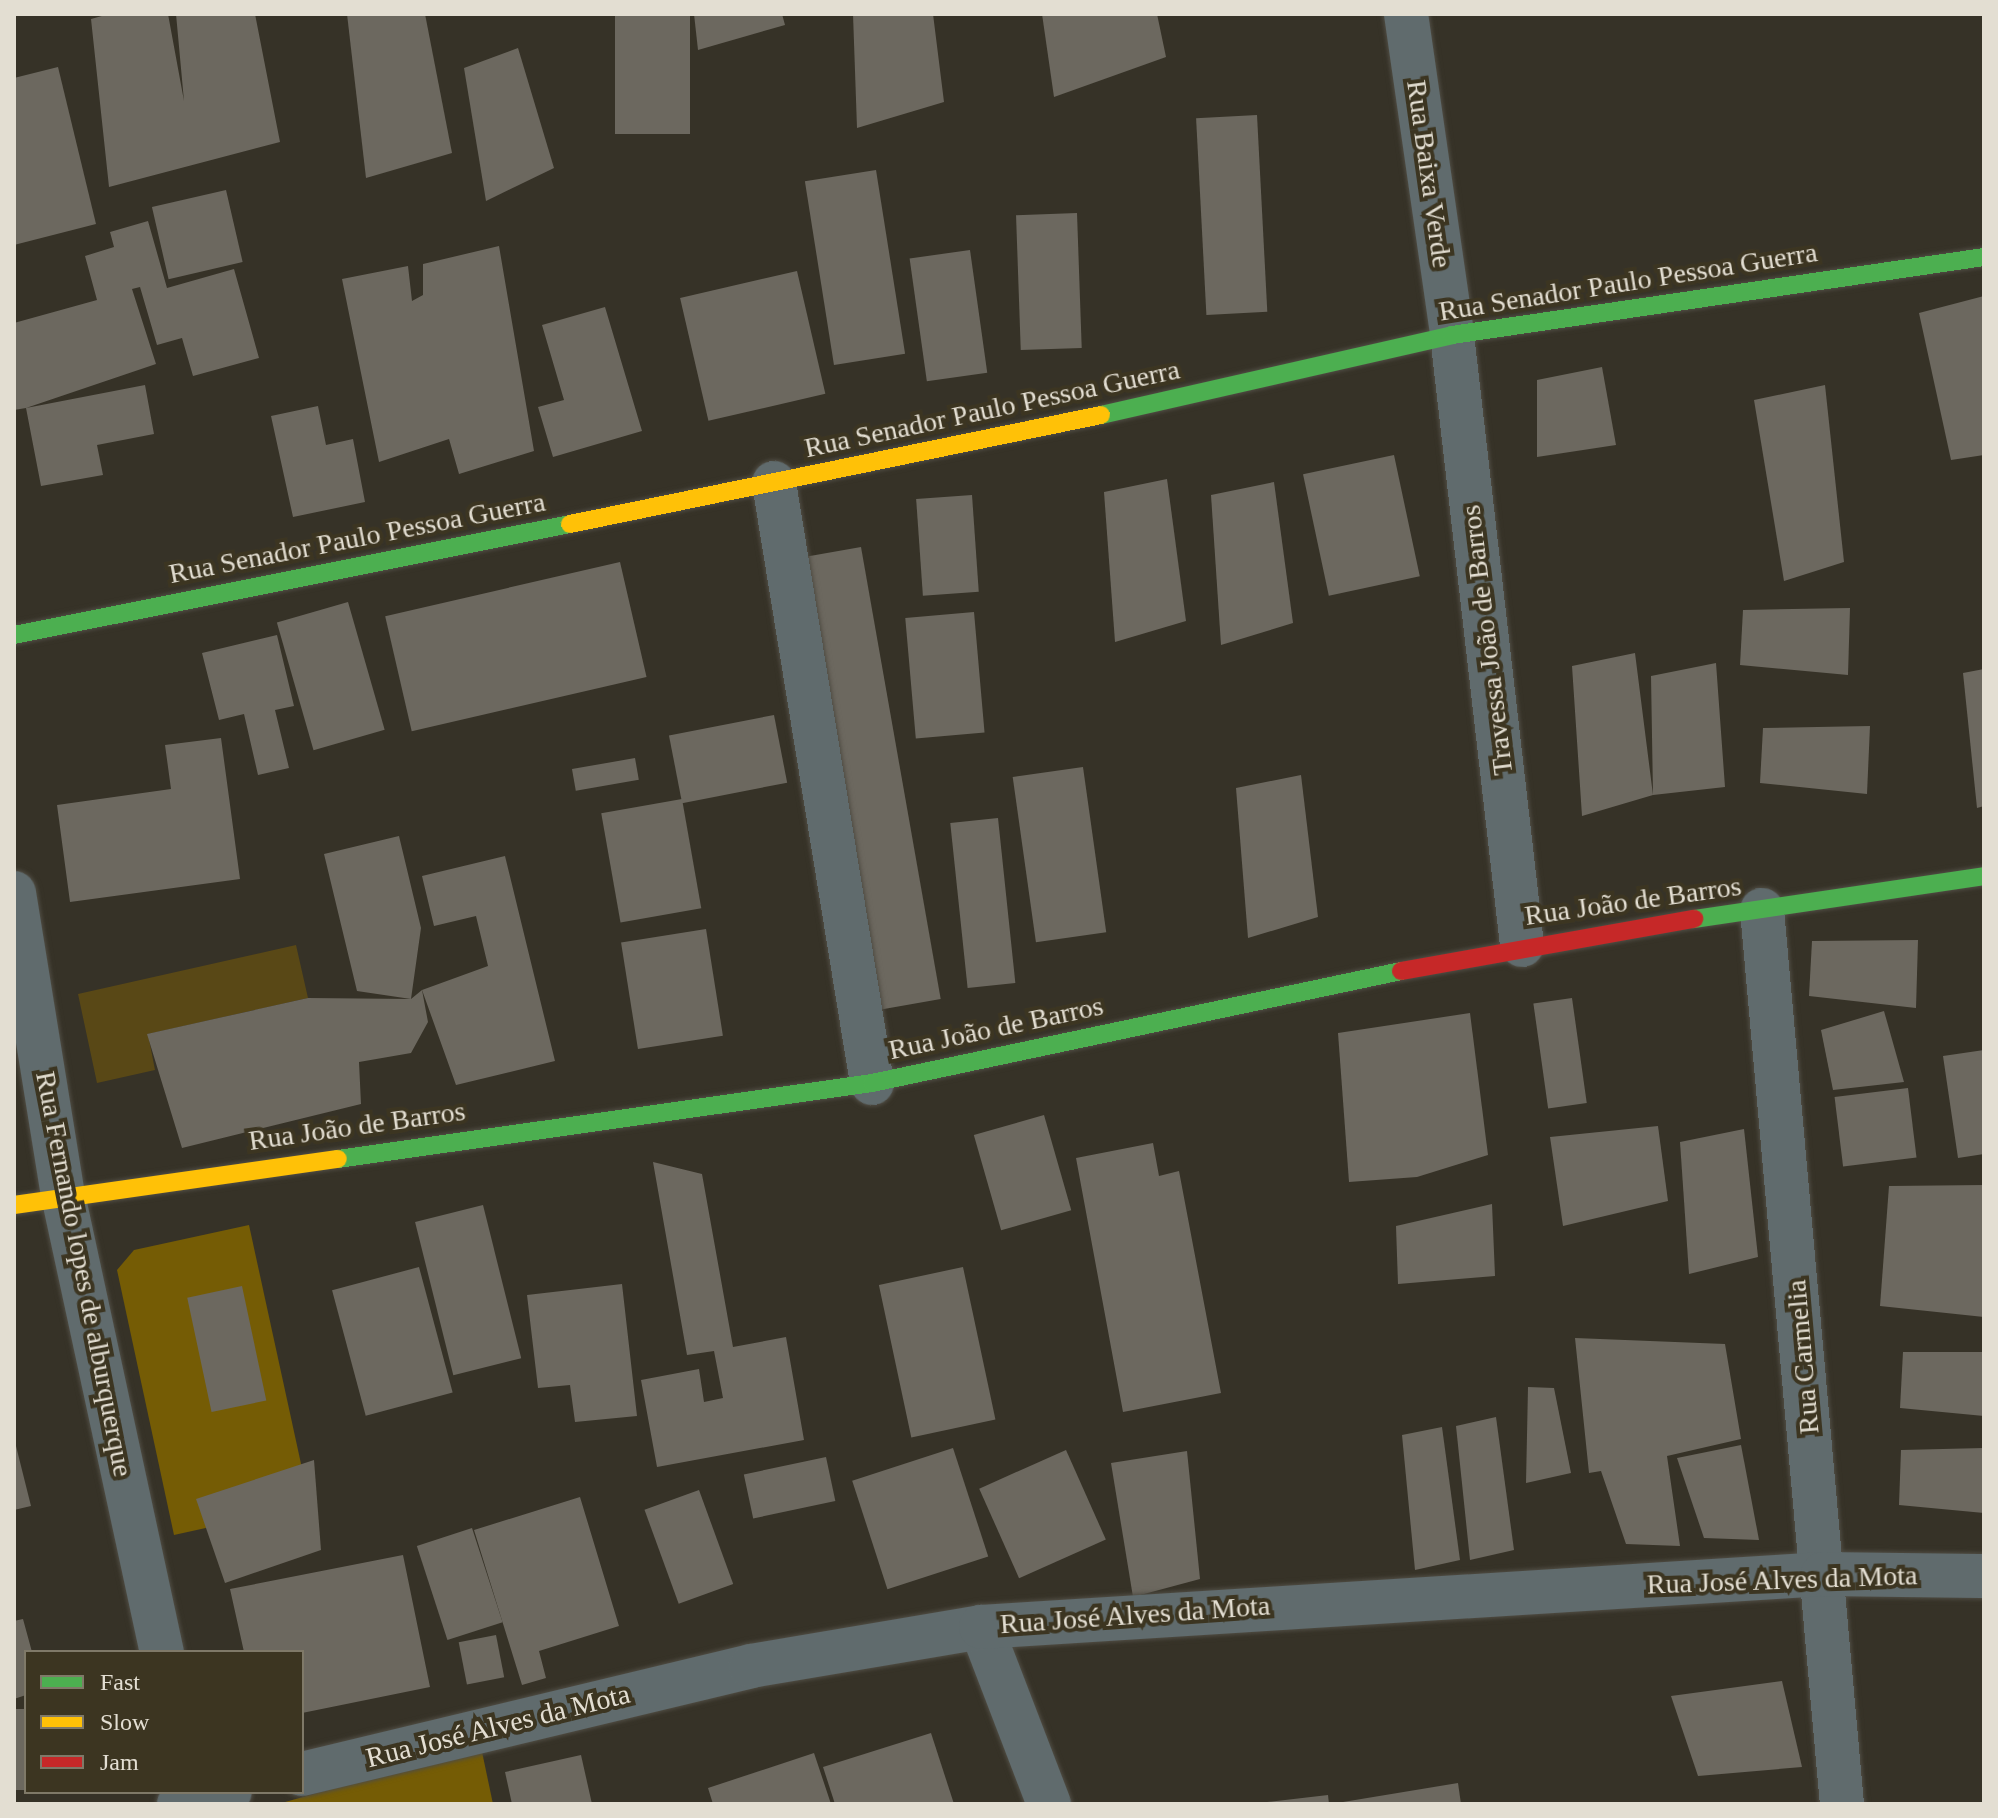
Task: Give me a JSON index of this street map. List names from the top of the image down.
{
  "streets": {
    "street": [
      "Rua Baixa Verde",
      "Rua Senador Paulo Pessoa Guerra",
      "Travessa João de Barros",
      "Rua João de Barros",
      "Rua Fernando lopes de alburquerque",
      "Rua Carmelia",
      "Rua José Alves da Mota"
    ]
  },
  "crossings": [
    ["Rua Baixa Verde", "Rua Senador Paulo Pessoa Guerra"],
    ["Rua Baixa Verde", "Travessa João de Barros"],
    ["Rua Senador Paulo Pessoa Guerra", "Travessa João de Barros"],
    ["Travessa João de Barros", "Rua João de Barros"],
    ["Rua João de Barros", "Rua Fernando lopes de alburquerque"],
    ["Rua João de Barros", "Rua Carmelia"],
    ["Rua Carmelia", "Rua José Alves da Mota"]
  ],
  "legend": ["Fast", "Slow", "Jam"]
}
